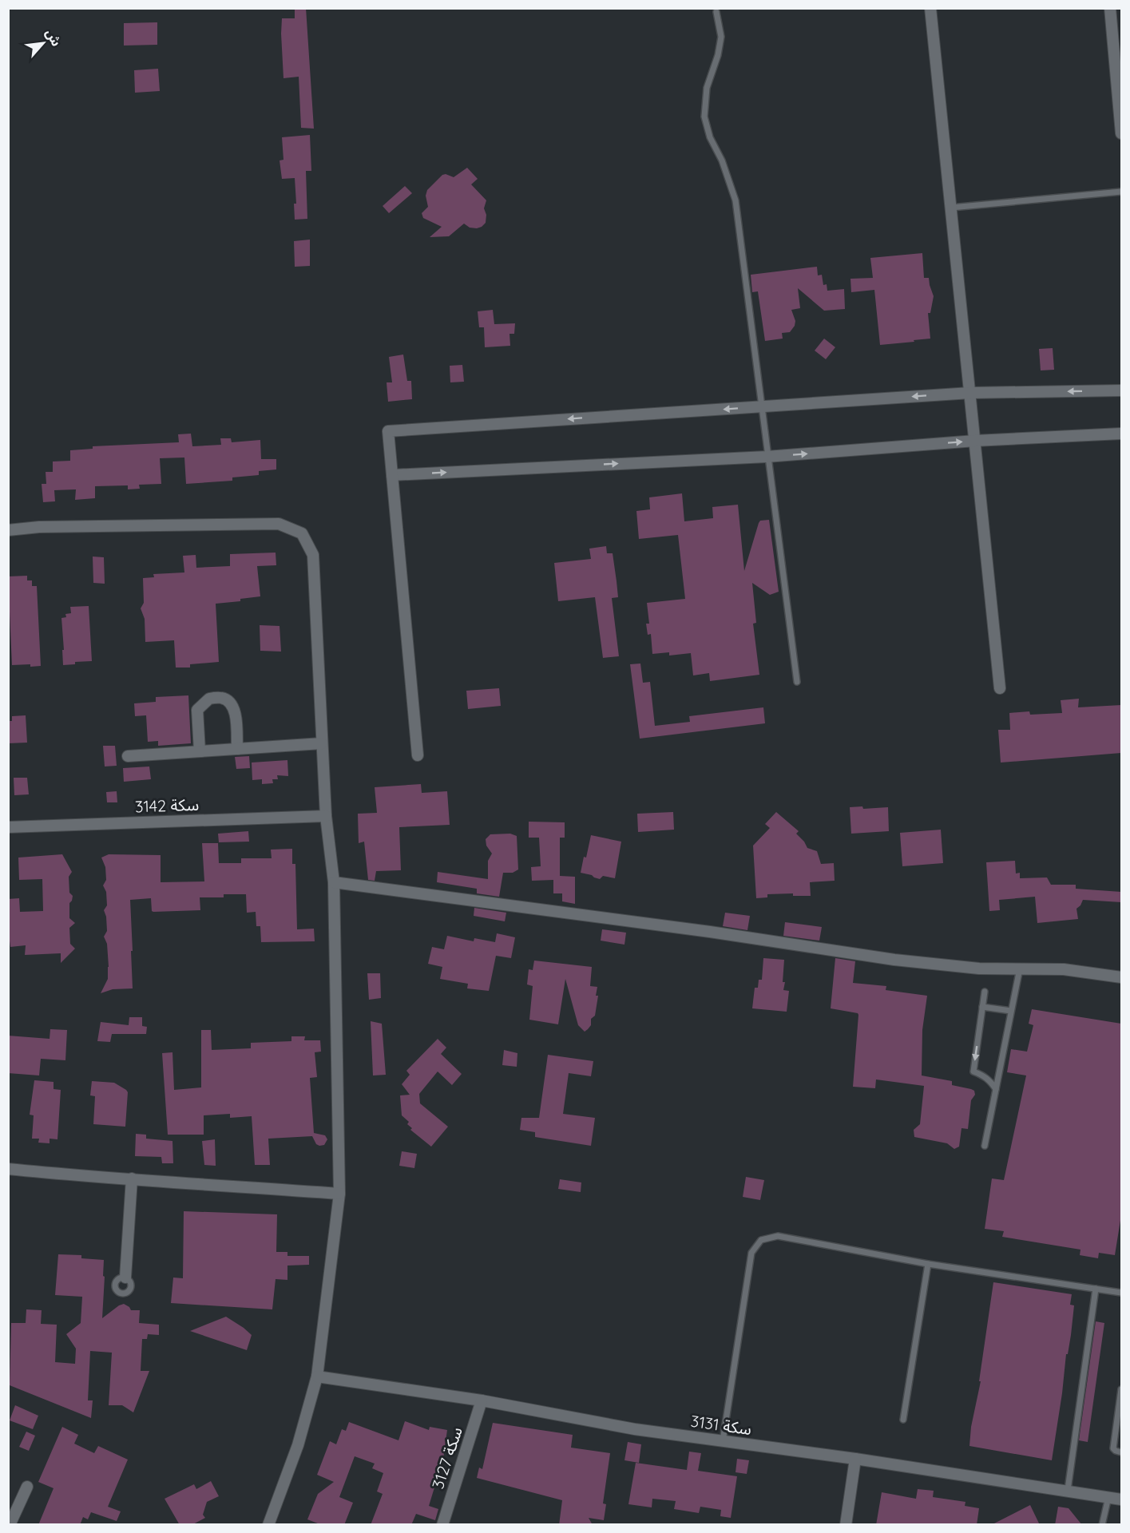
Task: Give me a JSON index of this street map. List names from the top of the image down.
{
  "streets": {
    "street": ["سكة 3142", "سكة 3131", "سكة 3127"]
  },
  "crossings": [
    ["سكة 3131", "سكة 3127"]
  ],
  "north": "top right"
}
